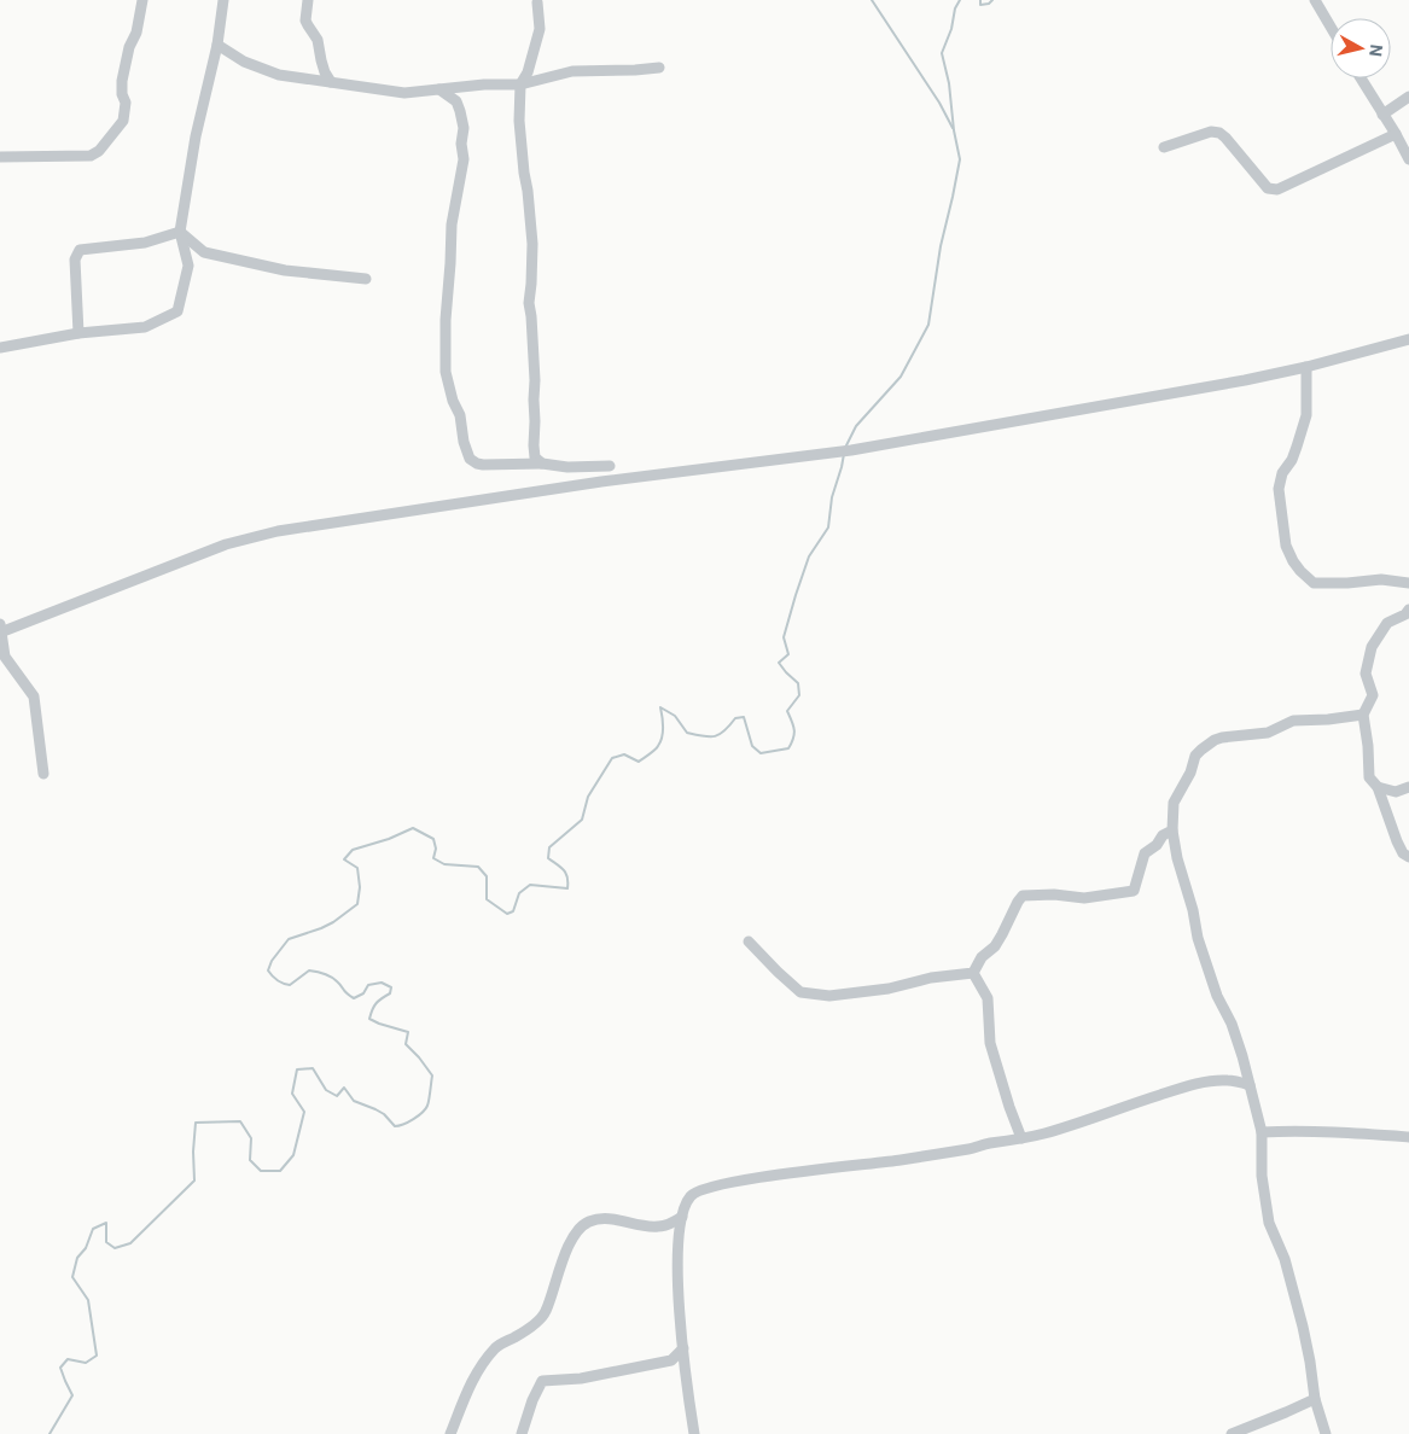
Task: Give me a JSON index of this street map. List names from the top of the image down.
{
  "north": "right"
}
